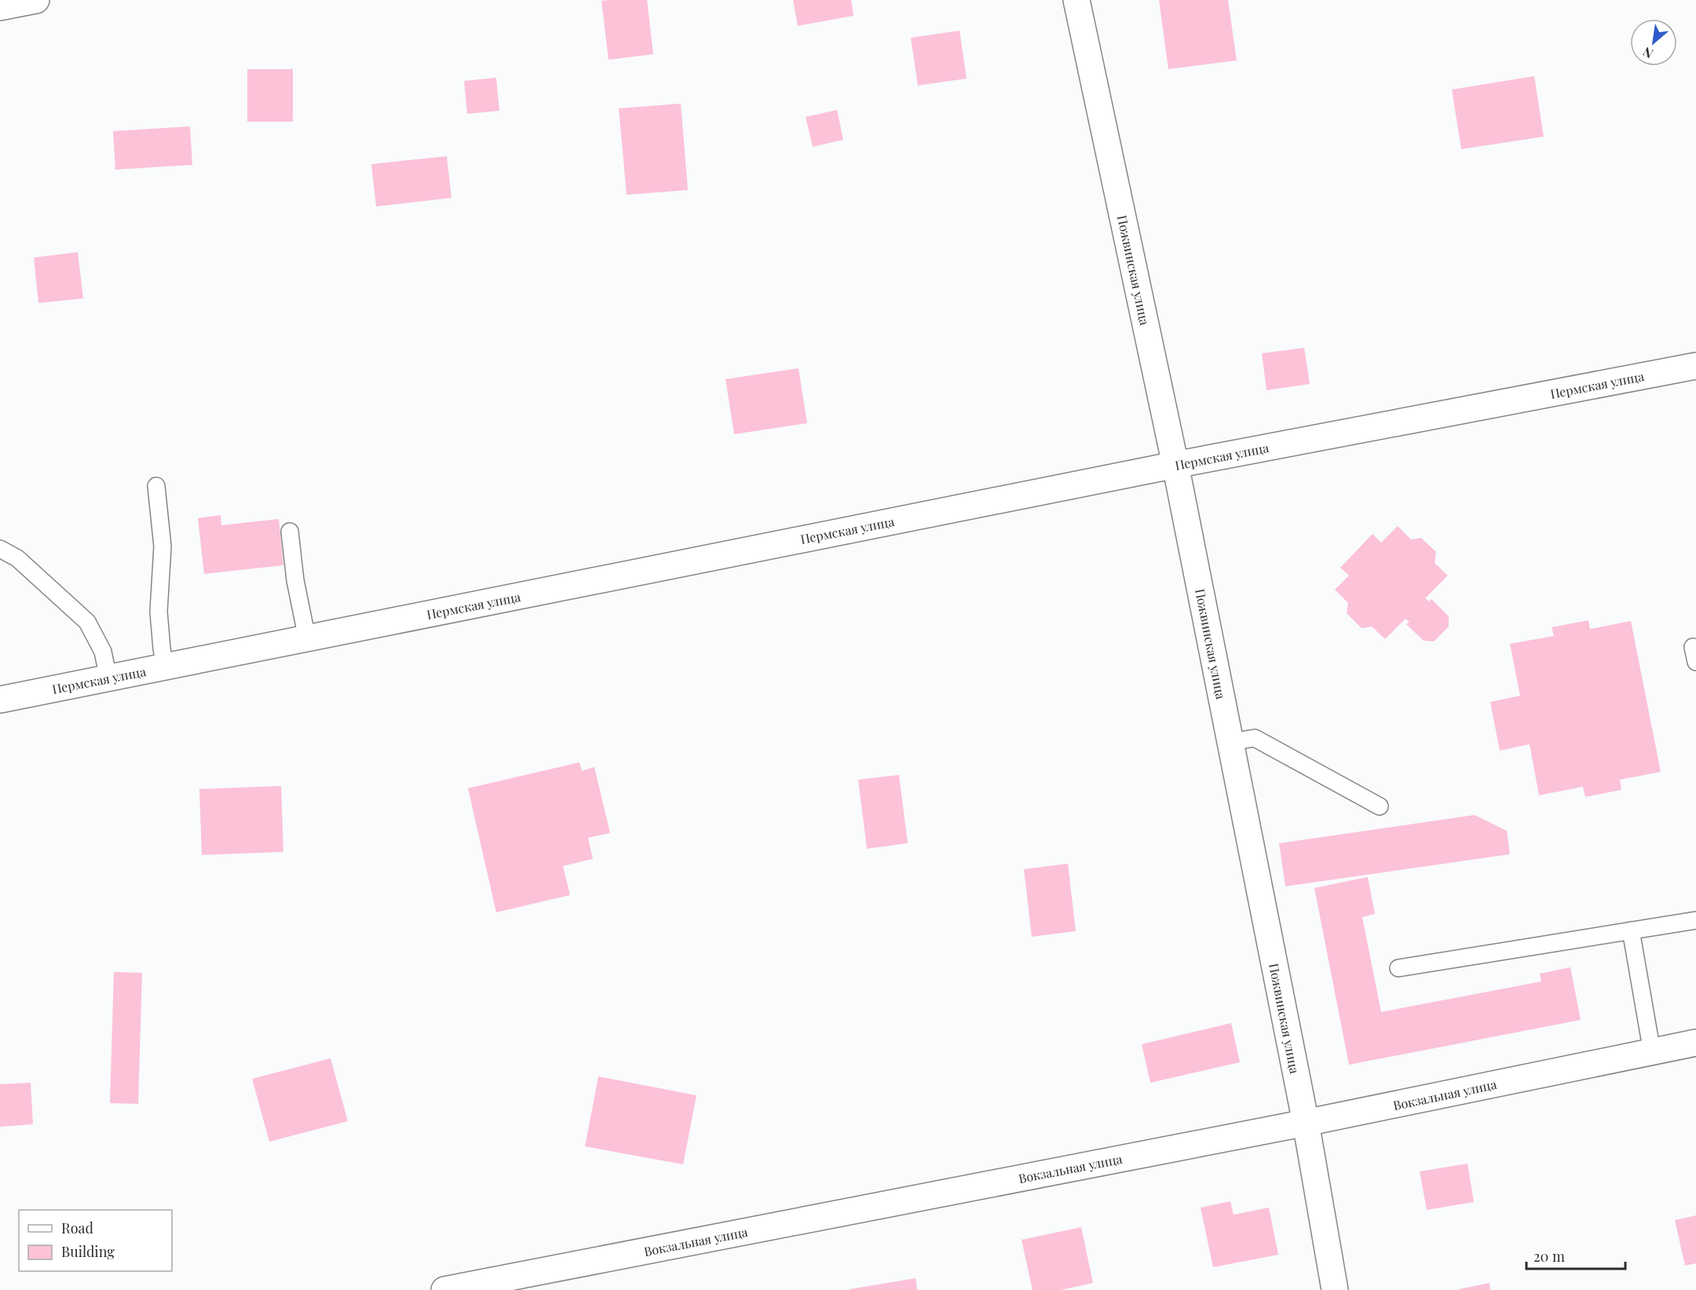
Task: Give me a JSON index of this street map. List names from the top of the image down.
{
  "streets": {
    "street": ["Пожвинская улица", "Пермская улица", "Вокзальная улица"]
  },
  "crossings": [
    ["Пожвинская улица", "Пермская улица"],
    ["Пожвинская улица", "Вокзальная улица"]
  ],
  "legend": ["Road", "Building"],
  "scale_bar": "20 m",
  "north": "bottom left"
}
